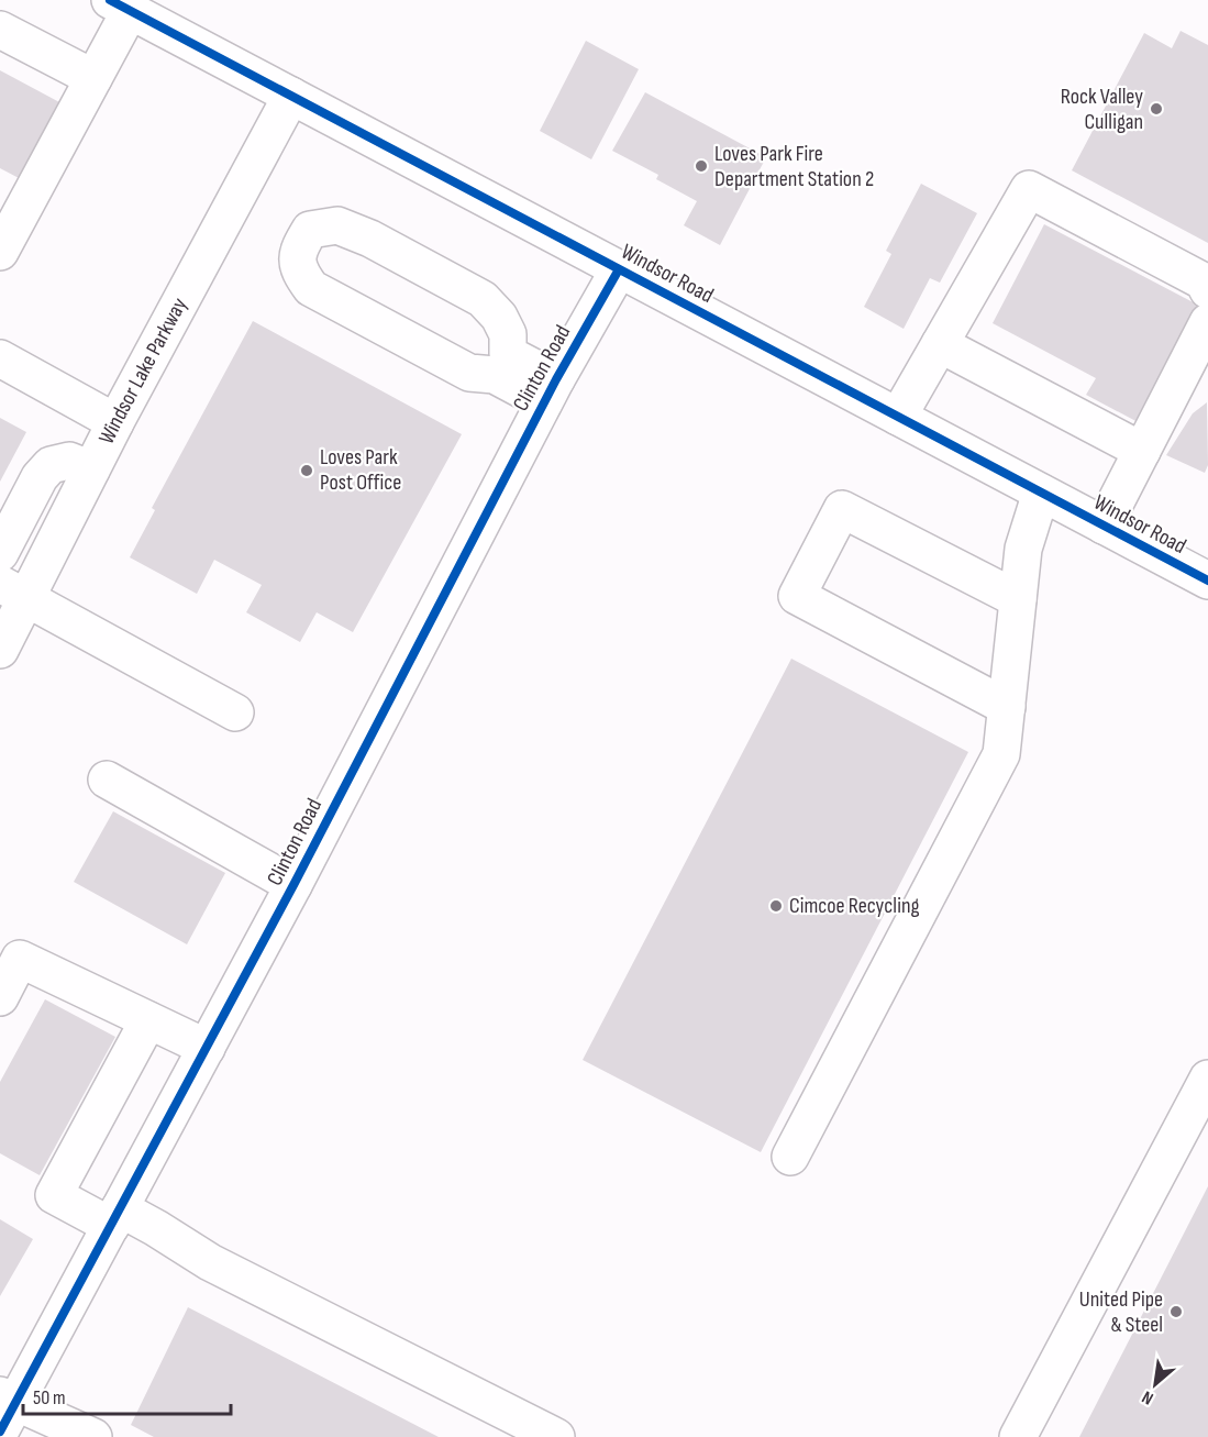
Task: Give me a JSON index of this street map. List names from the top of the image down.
{
  "streets": {
    "street": ["Windsor Road", "Clinton Road", "Windsor Lake Parkway"]
  },
  "crossings": [
    ["Windsor Road", "Clinton Road"],
    ["Windsor Road", "Windsor Lake Parkway"]
  ],
  "places": [
    "Rock Valley Culligan",
    "Loves Park Fire Department Station 2",
    "Loves Park Post Office",
    "Cimcoe Recycling",
    "United Pipe & Steel"
  ],
  "scale_bar": "50 m",
  "north": "bottom left"
}
